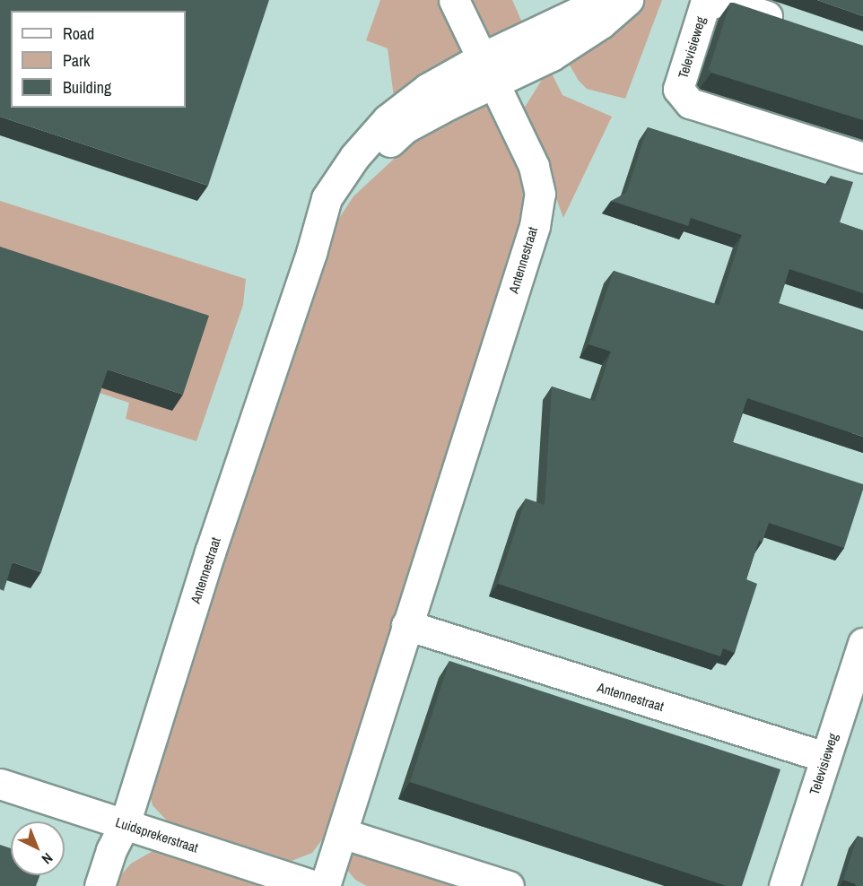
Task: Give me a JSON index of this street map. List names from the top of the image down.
{
  "streets": {
    "street": ["Televisieweg", "Antennestraat", "Luidsprekerstraat"]
  },
  "crossings": [
    ["Televisieweg", "Antennestraat"],
    ["Antennestraat", "Luidsprekerstraat"]
  ],
  "legend": ["Road", "Park", "Building"],
  "north": "bottom right"
}
